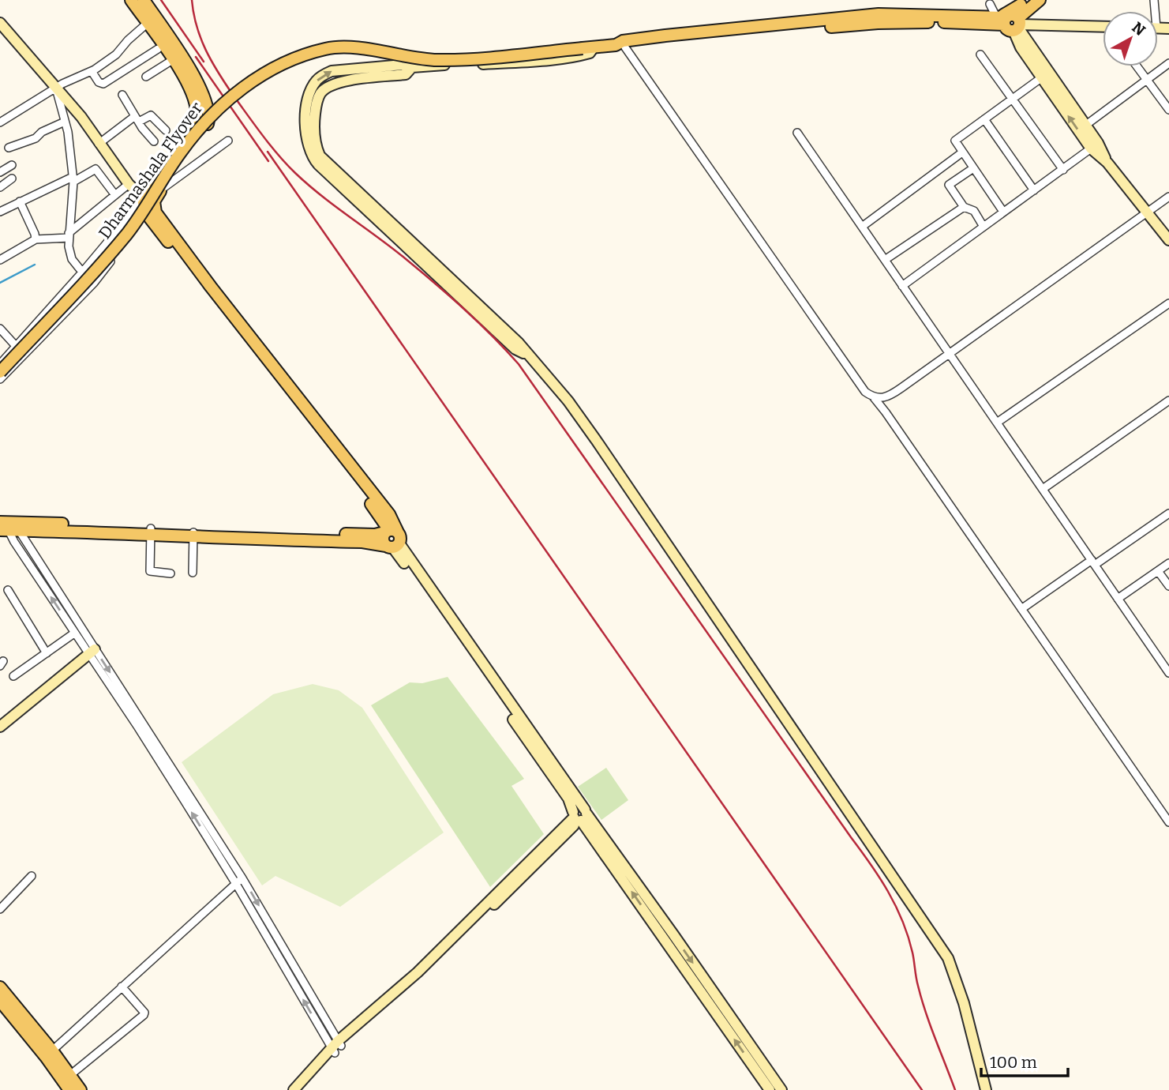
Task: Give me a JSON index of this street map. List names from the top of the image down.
{
  "streets": {
    "main road": ["Dharmashala Flyover"]
  },
  "scale_bar": "100 m",
  "north": "top right"
}
